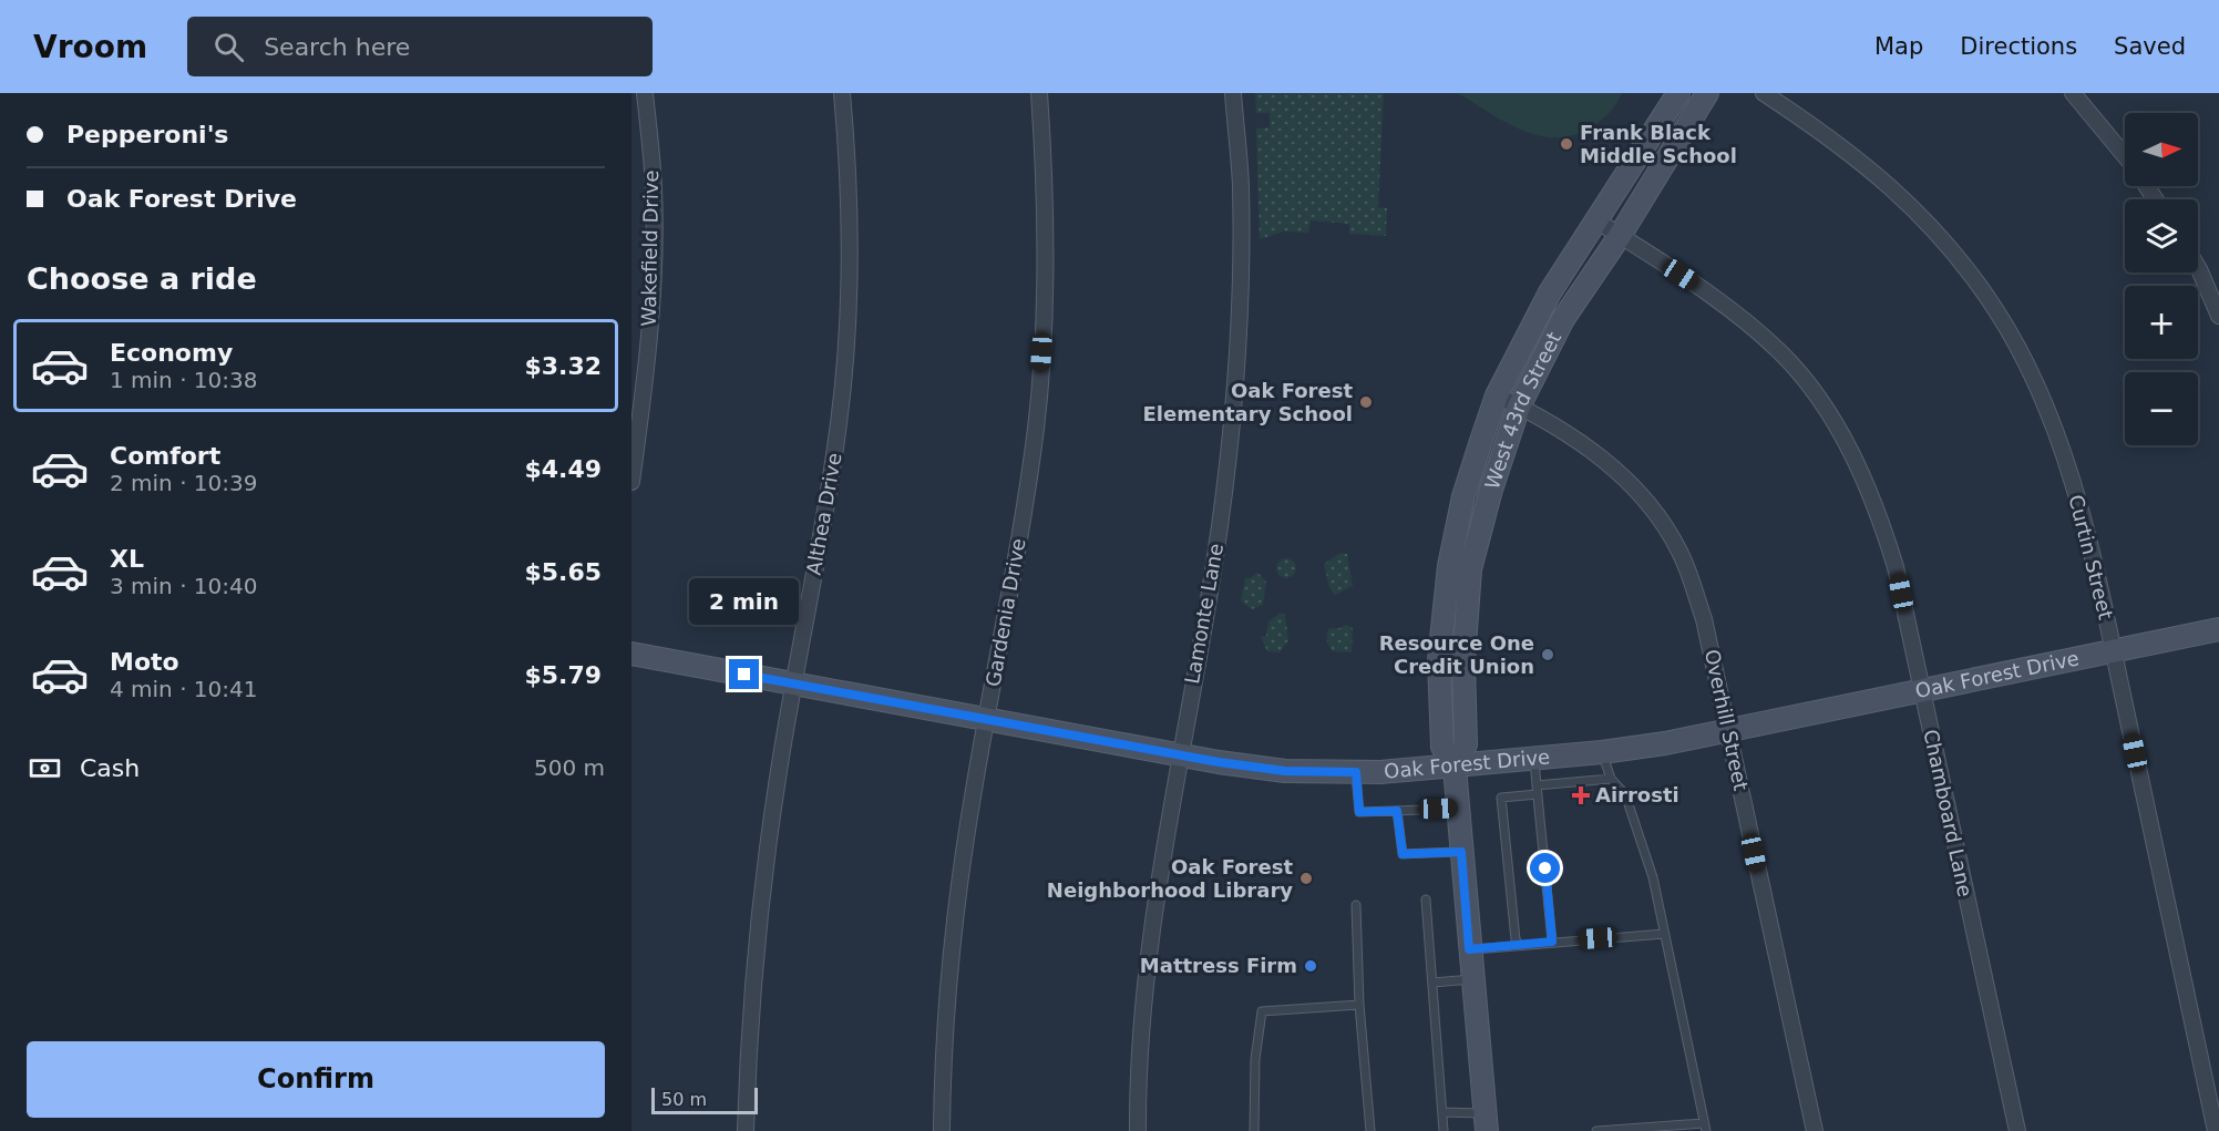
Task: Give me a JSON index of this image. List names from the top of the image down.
{
  "streets": {
    "main road": ["West 43rd Street", "Oak Forest Drive"],
    "street": [
      "Wakefield Drive",
      "Althea Drive",
      "Curtin Street",
      "Gardenia Drive",
      "Lamonte Lane",
      "Overhill Street",
      "Chamboard Lane"
    ]
  },
  "crossings": [
    ["West 43rd Street", "Oak Forest Drive"],
    ["West 43rd Street", "Overhill Street"],
    ["West 43rd Street", "Chamboard Lane"],
    ["Althea Drive", "Oak Forest Drive"],
    ["Curtin Street", "Oak Forest Drive"],
    ["Gardenia Drive", "Oak Forest Drive"],
    ["Lamonte Lane", "Oak Forest Drive"],
    ["Oak Forest Drive", "Overhill Street"],
    ["Oak Forest Drive", "Chamboard Lane"]
  ],
  "places": {
    "other": [
      "Frank Black Middle School",
      "Oak Forest Elementary School",
      "Resource One Credit Union",
      "Oak Forest Neighborhood Library",
      "Mattress Firm"
    ],
    "health": ["Airrosti"]
  },
  "scale_bar": "50 m",
  "north": "right",
  "page": {
    "header": "Vroom",
    "search": "Search here",
    "nav": ["Map", "Directions", "Saved"],
    "banner": ["Pepperoni's", "Oak Forest Drive"],
    "map_buttons": ["+", "−"],
    "heading": "Choose a ride",
    "list": [
      {
        "name": "Economy",
        "note": "1 min · 10:38",
        "value": "$3.32"
      },
      {
        "name": "Comfort",
        "note": "2 min · 10:39",
        "value": "$4.49"
      },
      {
        "name": "XL",
        "note": "3 min · 10:40",
        "value": "$5.65"
      },
      {
        "name": "Moto",
        "note": "4 min · 10:41",
        "value": "$5.79"
      }
    ],
    "bubble": "2 min",
    "pay": ["Cash", "500 m"],
    "buttons": "Confirm",
    "scale": "50 m"
  }
}
